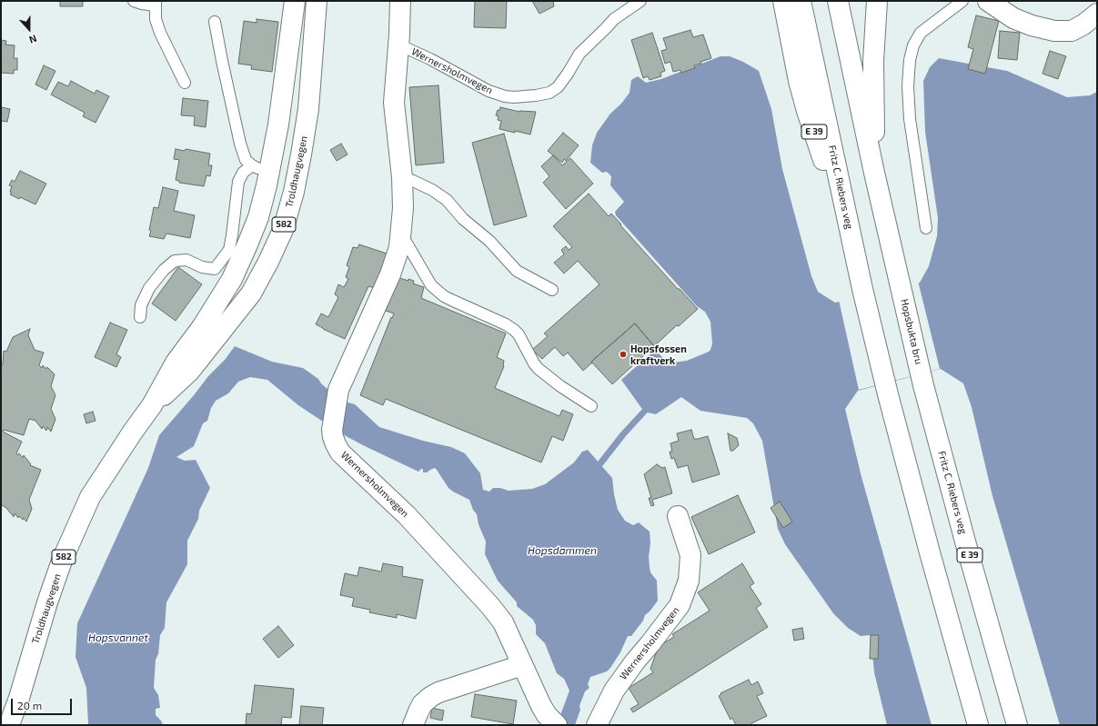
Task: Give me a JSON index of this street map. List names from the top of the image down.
{
  "streets": {
    "main road": [
      "Wernersholmvegen",
      "E 39",
      "Troldhaugvegen",
      "Fritz C. Riebers veg",
      "582",
      "Hopsbukta bru"
    ]
  },
  "crossings": [
    ["E 39", "Fritz C. Riebers veg"],
    ["E 39", "Hopsbukta bru"],
    ["Fritz C. Riebers veg", "Hopsbukta bru"]
  ],
  "water": ["Hopsdammen", "Hopsvannet"],
  "places": ["Hopsfossen kraftverk"],
  "scale_bar": "20 m",
  "north": "bottom"
}
